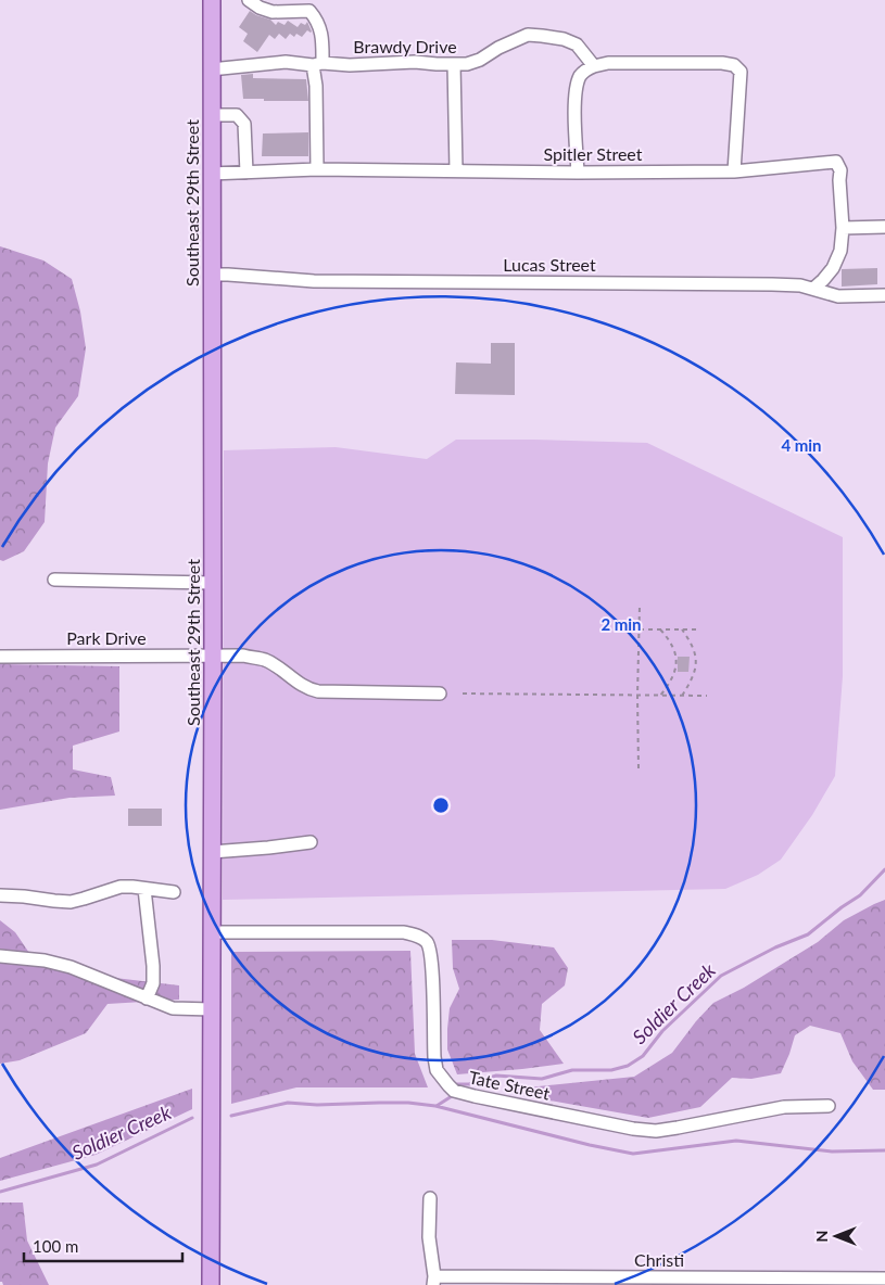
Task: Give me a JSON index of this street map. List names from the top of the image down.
{
  "streets": {
    "main road": ["Southeast 29th Street"],
    "street": [
      "Brawdy Drive",
      "Spitler Street",
      "Lucas Street",
      "Park Drive",
      "Tate Street",
      "Christi"
    ]
  },
  "crossings": [
    ["Brawdy Drive", "Southeast 29th Street"],
    ["Spitler Street", "Southeast 29th Street"],
    ["Spitler Street", "Lucas Street"],
    ["Southeast 29th Street", "Lucas Street"],
    ["Southeast 29th Street", "Park Drive"],
    ["Southeast 29th Street", "Tate Street"]
  ],
  "water": ["Soldier Creek"],
  "scale_bar": "100 m",
  "north": "left",
  "rings": ["4 min", "2 min"]
}
